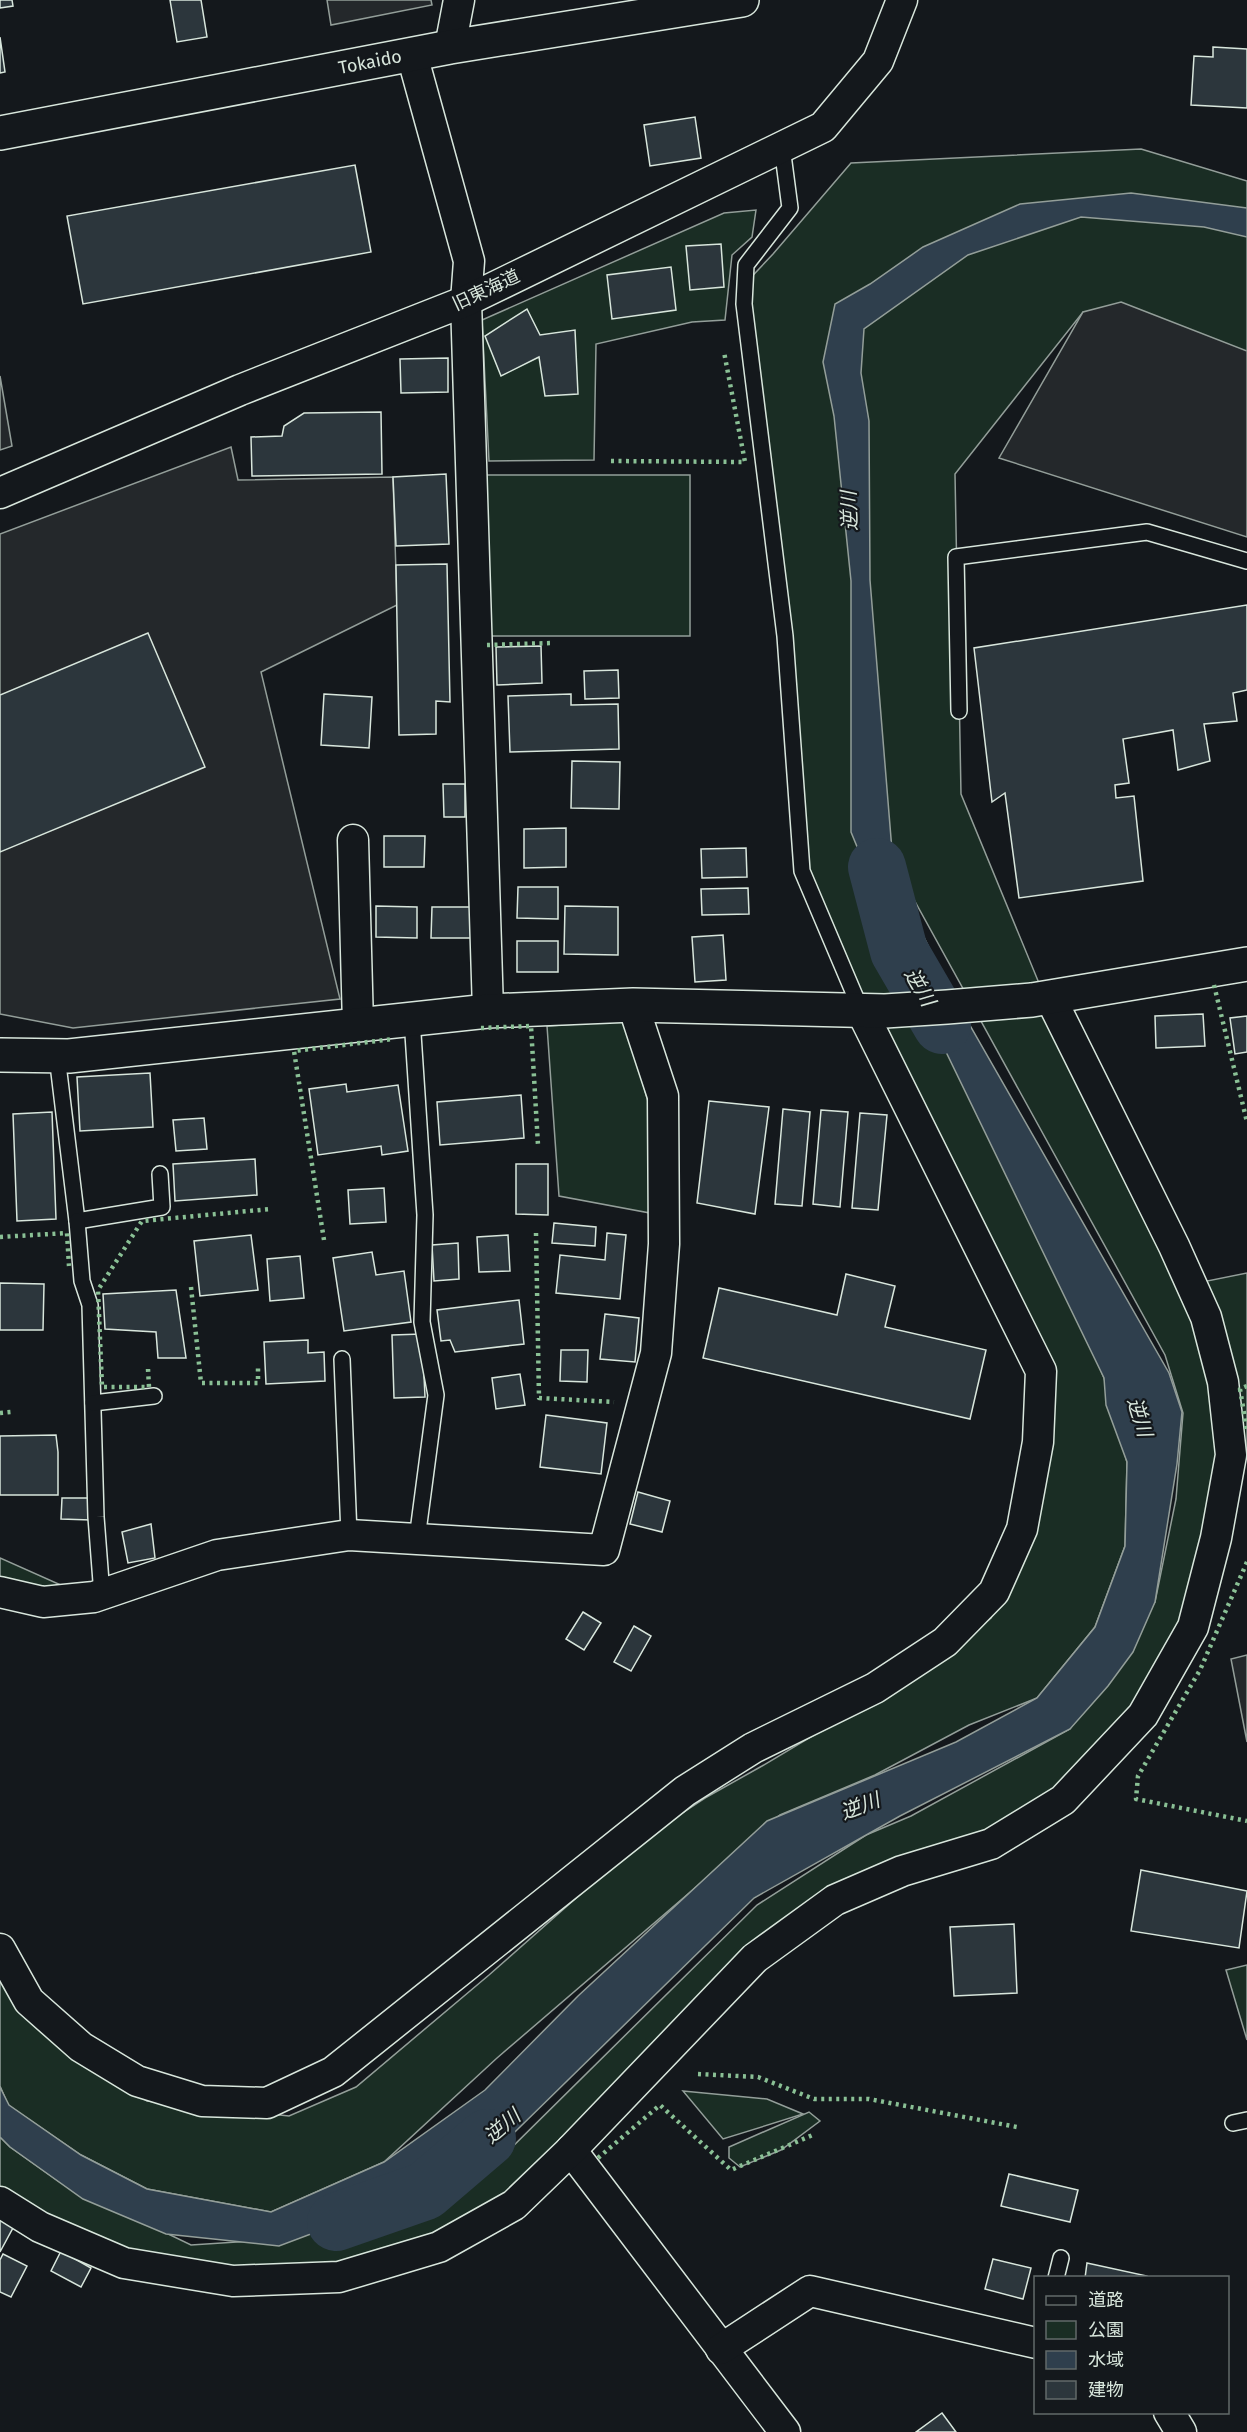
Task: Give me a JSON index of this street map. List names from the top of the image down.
{
  "streets": {
    "street": ["Tokaido", "旧東海道"]
  },
  "water": ["逆川"],
  "legend": [
    "道路",
    "公園",
    "水域",
    "建物"
  ]
}
